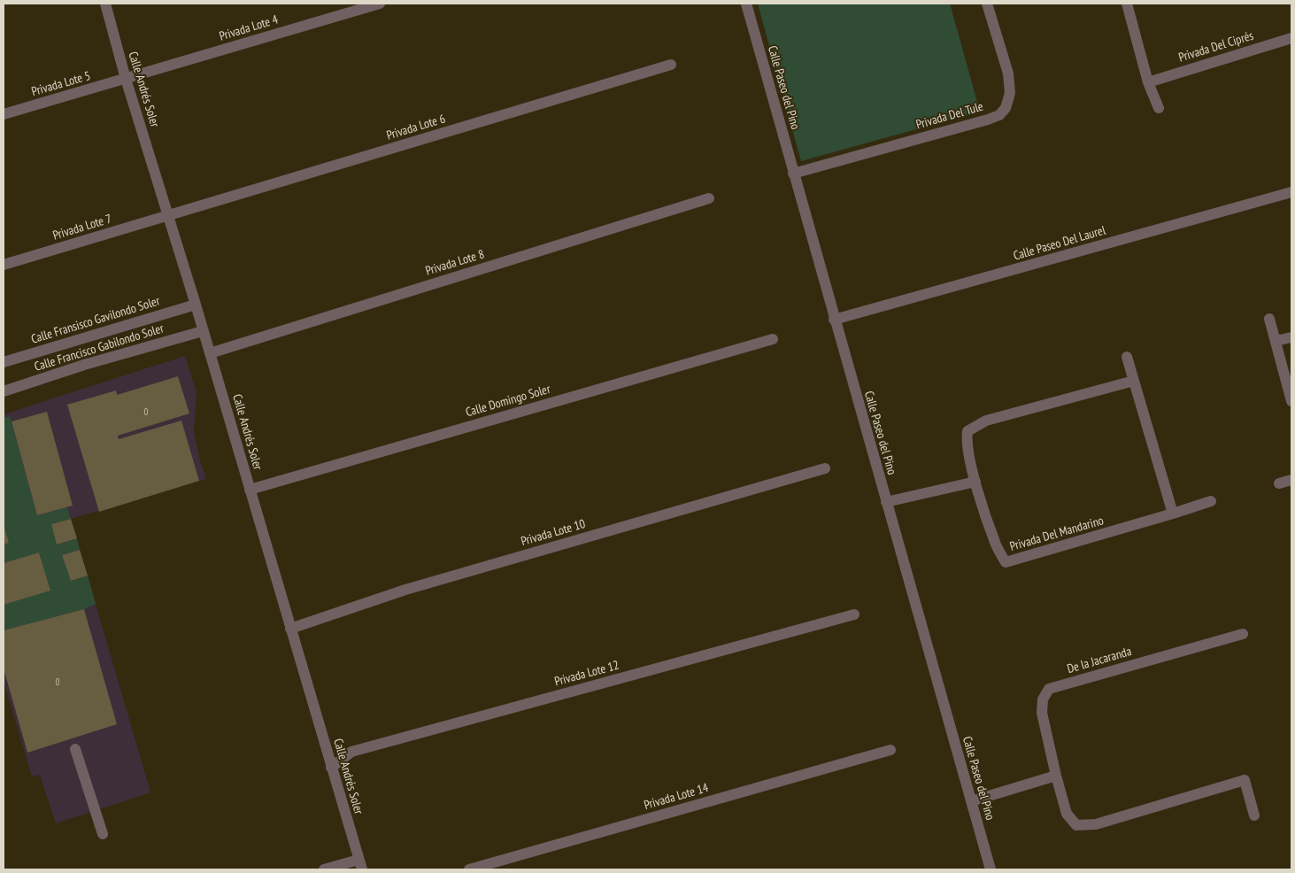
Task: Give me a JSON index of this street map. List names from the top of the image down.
{
  "streets": {
    "street": [
      "Privada Lote 4",
      "Privada Del Ciprés",
      "Privada Lote 5",
      "Calle Paseo del Pino",
      "Calle Andrés Soler",
      "Privada Del Tule",
      "Privada Lote 6",
      "Privada Lote 7",
      "Calle Paseo Del Laurel",
      "Privada Lote 8",
      "Calle Fransisco Gavilondo Soler",
      "Calle Francisco Gabilondo Soler",
      "Calle Domingo Soler",
      "Privada Lote 10",
      "Privada Del Mandarino",
      "De la Jacaranda",
      "Privada Lote 12",
      "Privada Lote 14"
    ]
  },
  "crossings": [
    ["Privada Lote 4", "Privada Lote 5"],
    ["Privada Lote 4", "Calle Andrés Soler"],
    ["Privada Lote 5", "Calle Andrés Soler"],
    ["Calle Paseo del Pino", "Privada Del Tule"],
    ["Calle Paseo del Pino", "Calle Paseo Del Laurel"],
    ["Calle Andrés Soler", "Privada Lote 6"],
    ["Calle Andrés Soler", "Privada Lote 7"],
    ["Calle Andrés Soler", "Privada Lote 8"],
    ["Calle Andrés Soler", "Calle Fransisco Gavilondo Soler"],
    ["Calle Andrés Soler", "Calle Francisco Gabilondo Soler"],
    ["Calle Andrés Soler", "Calle Domingo Soler"],
    ["Calle Andrés Soler", "Privada Lote 10"],
    ["Calle Andrés Soler", "Privada Lote 12"],
    ["Privada Lote 6", "Privada Lote 7"]
  ],
  "house_numbers": ["0", "0"]
}
